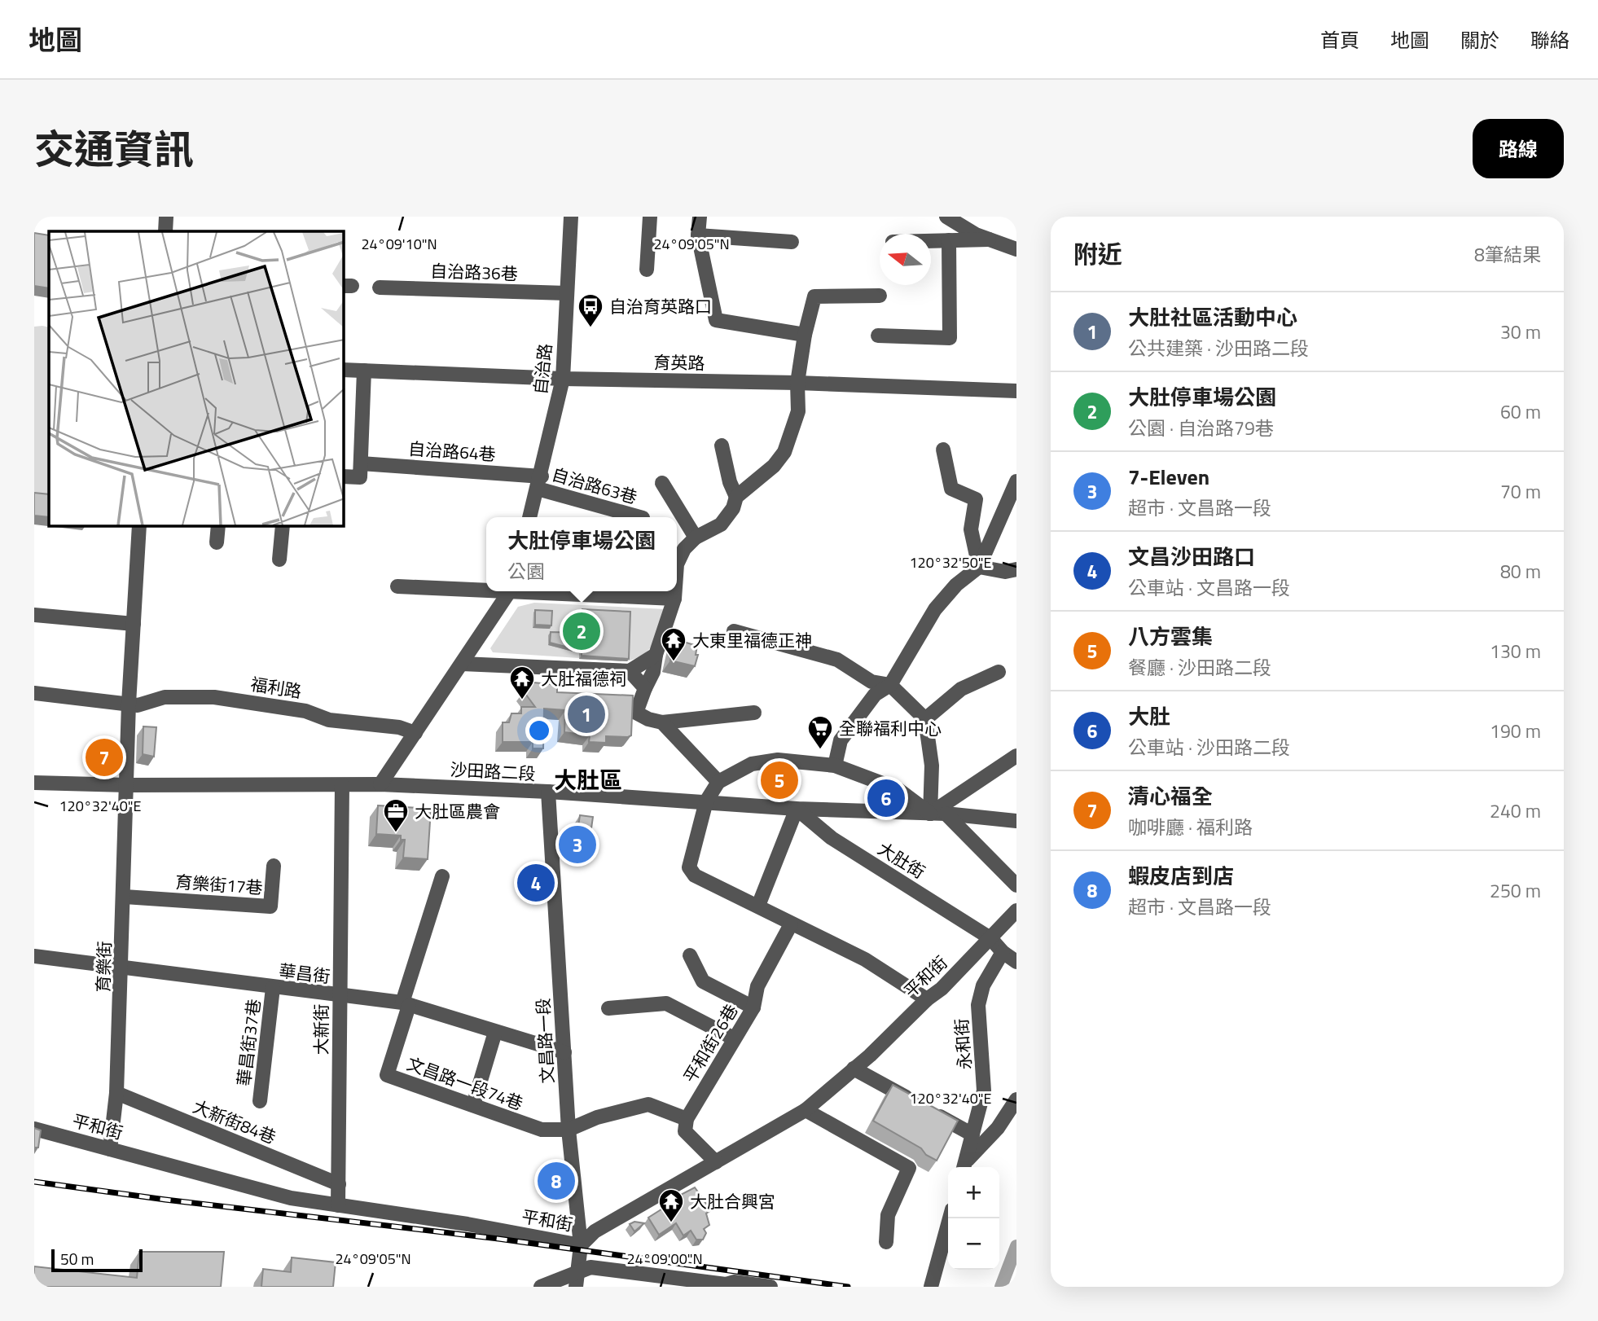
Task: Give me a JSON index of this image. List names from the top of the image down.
{
  "streets": {
    "street": [
      "自治路36巷",
      "育英路",
      "自治路",
      "自治路64巷",
      "自治路63巷",
      "福利路",
      "沙田路二段",
      "大肚街",
      "育樂街17巷",
      "育樂街",
      "華昌街",
      "平和街",
      "大新街",
      "文昌路一段",
      "華昌街37巷",
      "平和街26巷",
      "永和街",
      "文昌路一段74巷",
      "大新街84巷"
    ]
  },
  "crossings": [
    ["自治路36巷", "自治路"],
    ["育英路", "自治路"],
    ["自治路", "自治路64巷"],
    ["自治路", "自治路63巷"],
    ["自治路64巷", "自治路63巷"],
    ["沙田路二段", "大肚街"],
    ["沙田路二段", "育樂街"],
    ["沙田路二段", "大新街"],
    ["沙田路二段", "文昌路一段"],
    ["大肚街", "平和街"],
    ["育樂街17巷", "育樂街"],
    ["育樂街", "華昌街"],
    ["育樂街", "平和街"],
    ["育樂街", "大新街84巷"],
    ["華昌街", "大新街"],
    ["華昌街", "文昌路一段"],
    ["華昌街", "華昌街37巷"],
    ["華昌街", "文昌路一段74巷"],
    ["平和街", "大新街"],
    ["平和街", "文昌路一段"],
    ["大新街", "大新街84巷"],
    ["文昌路一段", "文昌路一段74巷"]
  ],
  "districts": ["大肚區"],
  "places": {
    "bus stop": ["自治育英路口"],
    "temple": ["大東里福德正神", "大肚福德祠", "大肚合興宮"],
    "supermarket": ["全聯福利中心"],
    "office": ["大肚區農會"]
  },
  "scale_bar": "50 m",
  "north": "left",
  "page": {
    "header": "地圖",
    "nav": [
      "首頁",
      "地圖",
      "關於",
      "聯絡"
    ],
    "title": "交通資訊",
    "buttons": "路線",
    "heading": ["附近", "8筆結果"],
    "list": [
      {
        "mark": "1",
        "name": "大肚社區活動中心",
        "note": "公共建築 · 沙田路二段",
        "value": "30 m"
      },
      {
        "mark": "2",
        "name": "大肚停車場公園",
        "note": "公園 · 自治路79巷",
        "value": "60 m"
      },
      {
        "mark": "3",
        "name": "7-Eleven",
        "note": "超市 · 文昌路一段",
        "value": "70 m"
      },
      {
        "mark": "4",
        "name": "文昌沙田路口",
        "note": "公車站 · 文昌路一段",
        "value": "80 m"
      },
      {
        "mark": "5",
        "name": "八方雲集",
        "note": "餐廳 · 沙田路二段",
        "value": "130 m"
      },
      {
        "mark": "6",
        "name": "大肚",
        "note": "公車站 · 沙田路二段",
        "value": "190 m"
      },
      {
        "mark": "7",
        "name": "清心福全",
        "note": "咖啡廳 · 福利路",
        "value": "240 m"
      },
      {
        "mark": "8",
        "name": "蝦皮店到店",
        "note": "超市 · 文昌路一段",
        "value": "250 m"
      }
    ],
    "popup": ["大肚停車場公園", "公園"],
    "pins": [
      "2",
      "1",
      "7",
      "5",
      "6",
      "3",
      "4",
      "8"
    ],
    "map_buttons": ["+", "−"],
    "scale": "50 m"
  },
  "coordinates": [
    "24°09'10\"N",
    "24°09'05\"N",
    "120°32'50\"E",
    "120°32'40\"E",
    "24°09'00\"N"
  ]
}
